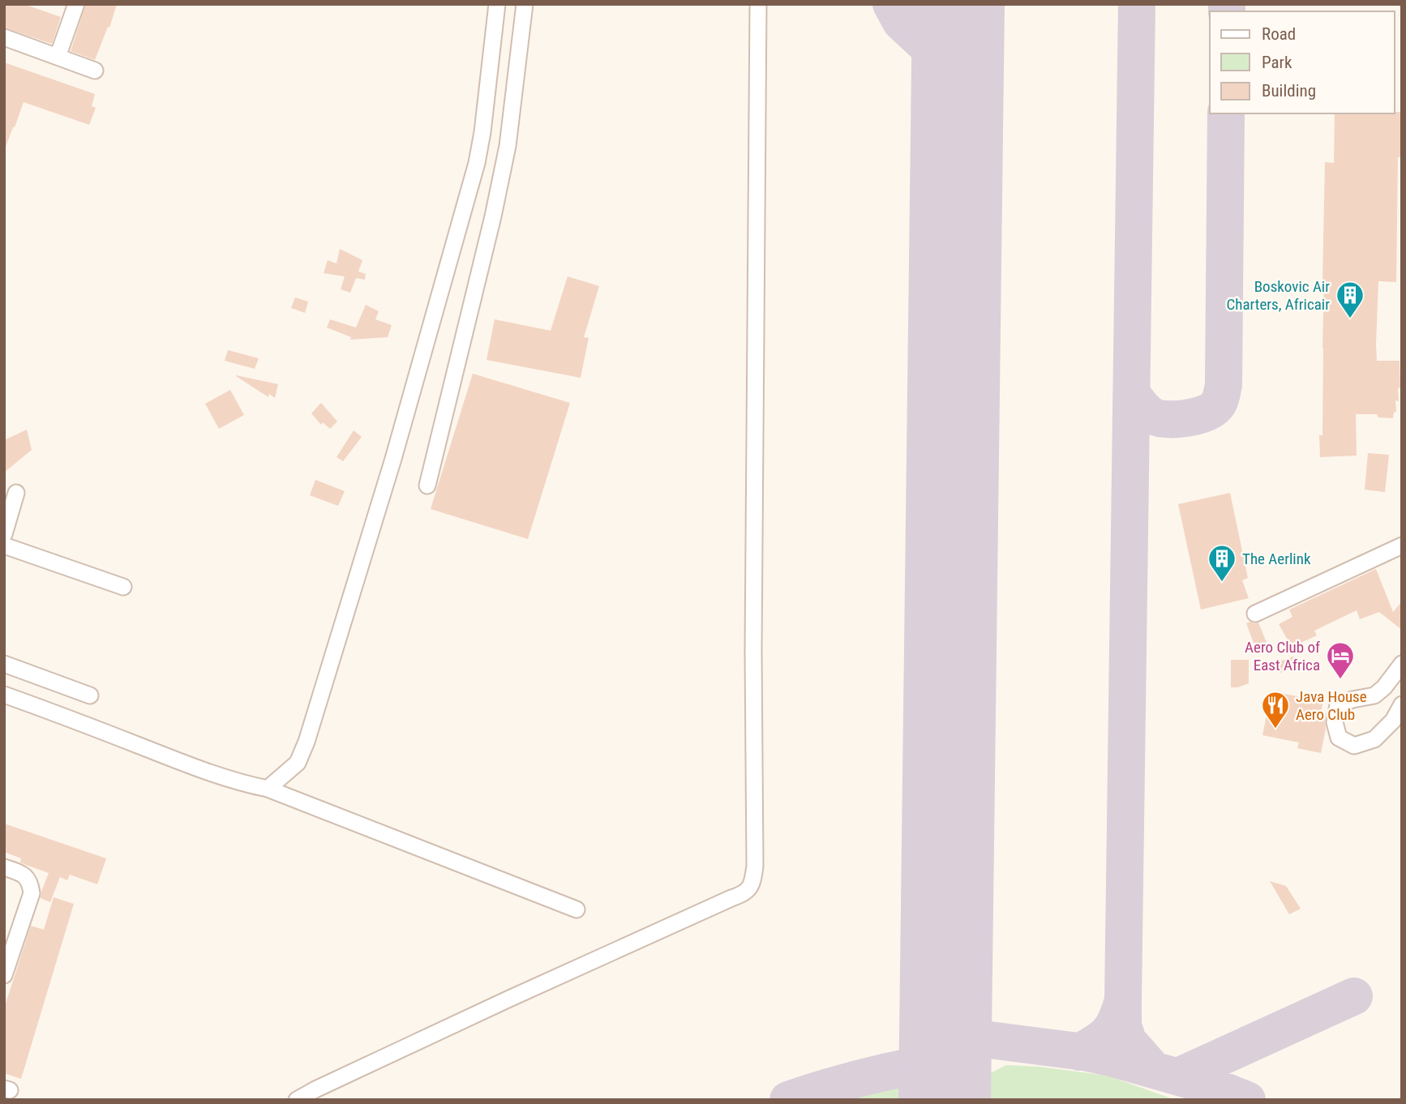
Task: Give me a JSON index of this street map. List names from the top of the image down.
{
  "places": {
    "building": ["Boskovic Air Charters, Africair", "The Aerlink"],
    "hotel": ["Aero Club of East Africa"],
    "restaurant": ["Java House Aero Club"]
  },
  "legend": ["Road", "Park", "Building"]
}
